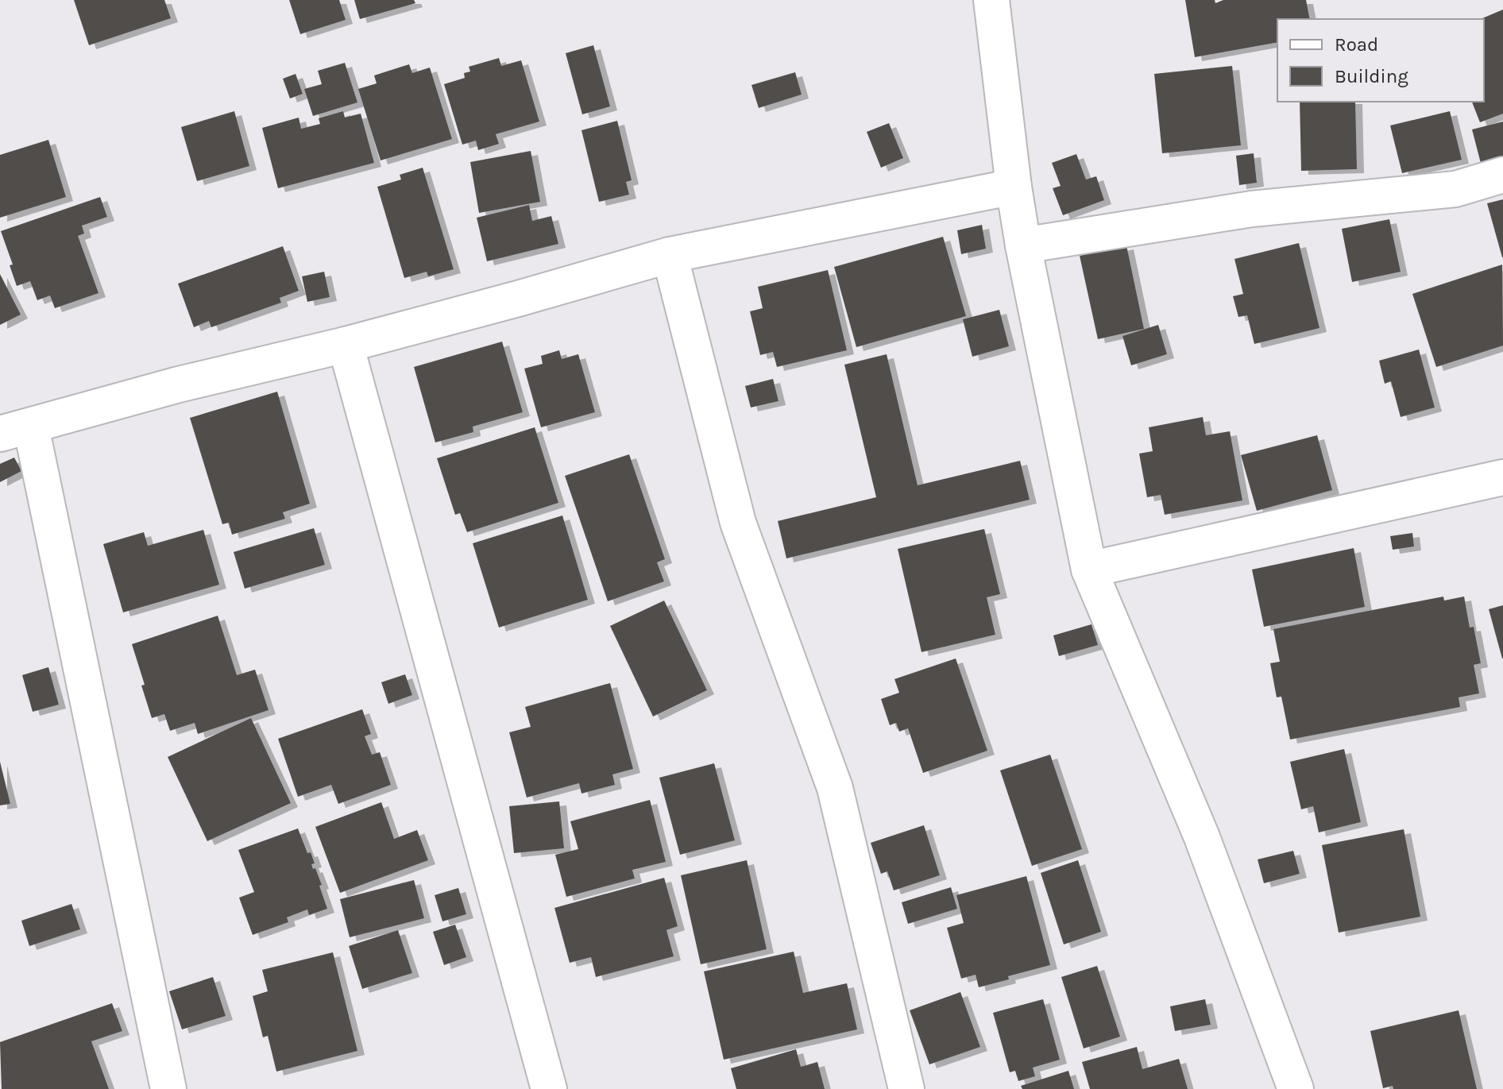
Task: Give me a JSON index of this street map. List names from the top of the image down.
{
  "legend": ["Road", "Building"]
}
